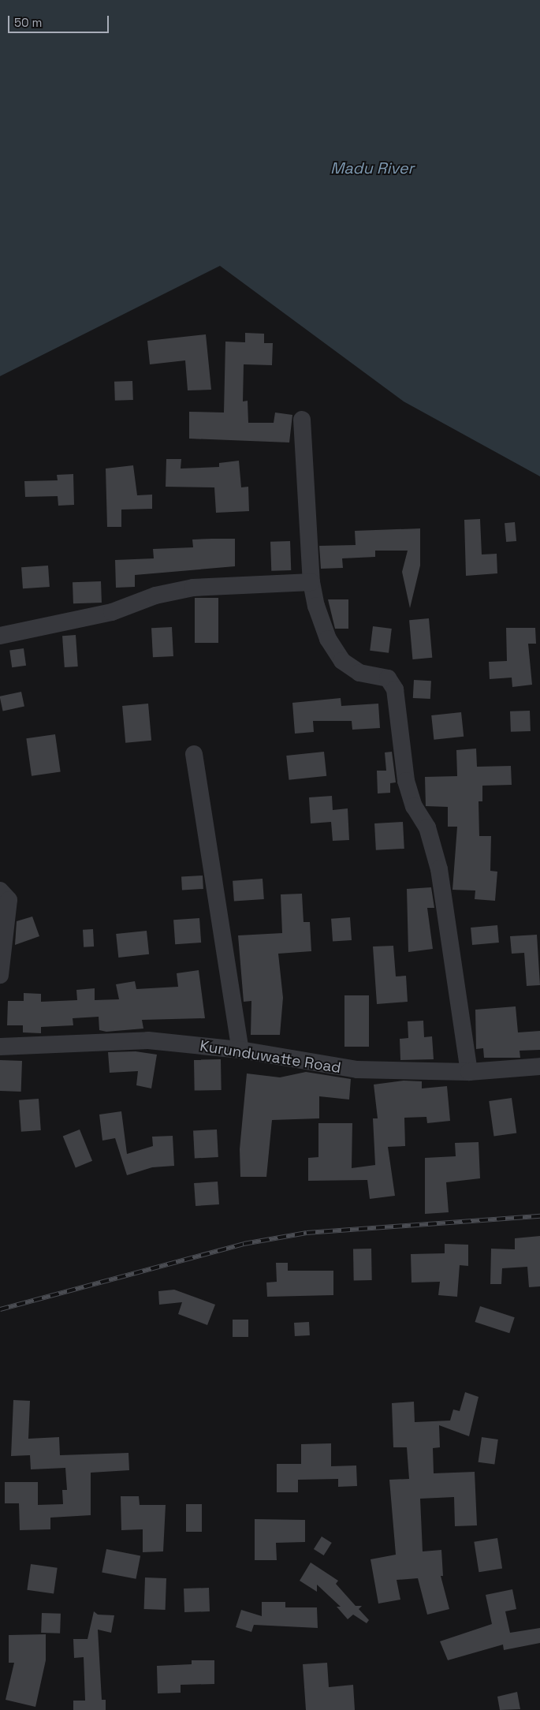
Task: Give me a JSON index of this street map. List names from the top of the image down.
{
  "streets": {
    "street": ["Kurunduwatte Road"]
  },
  "water": ["Madu River"],
  "scale_bar": "50 m"
}
